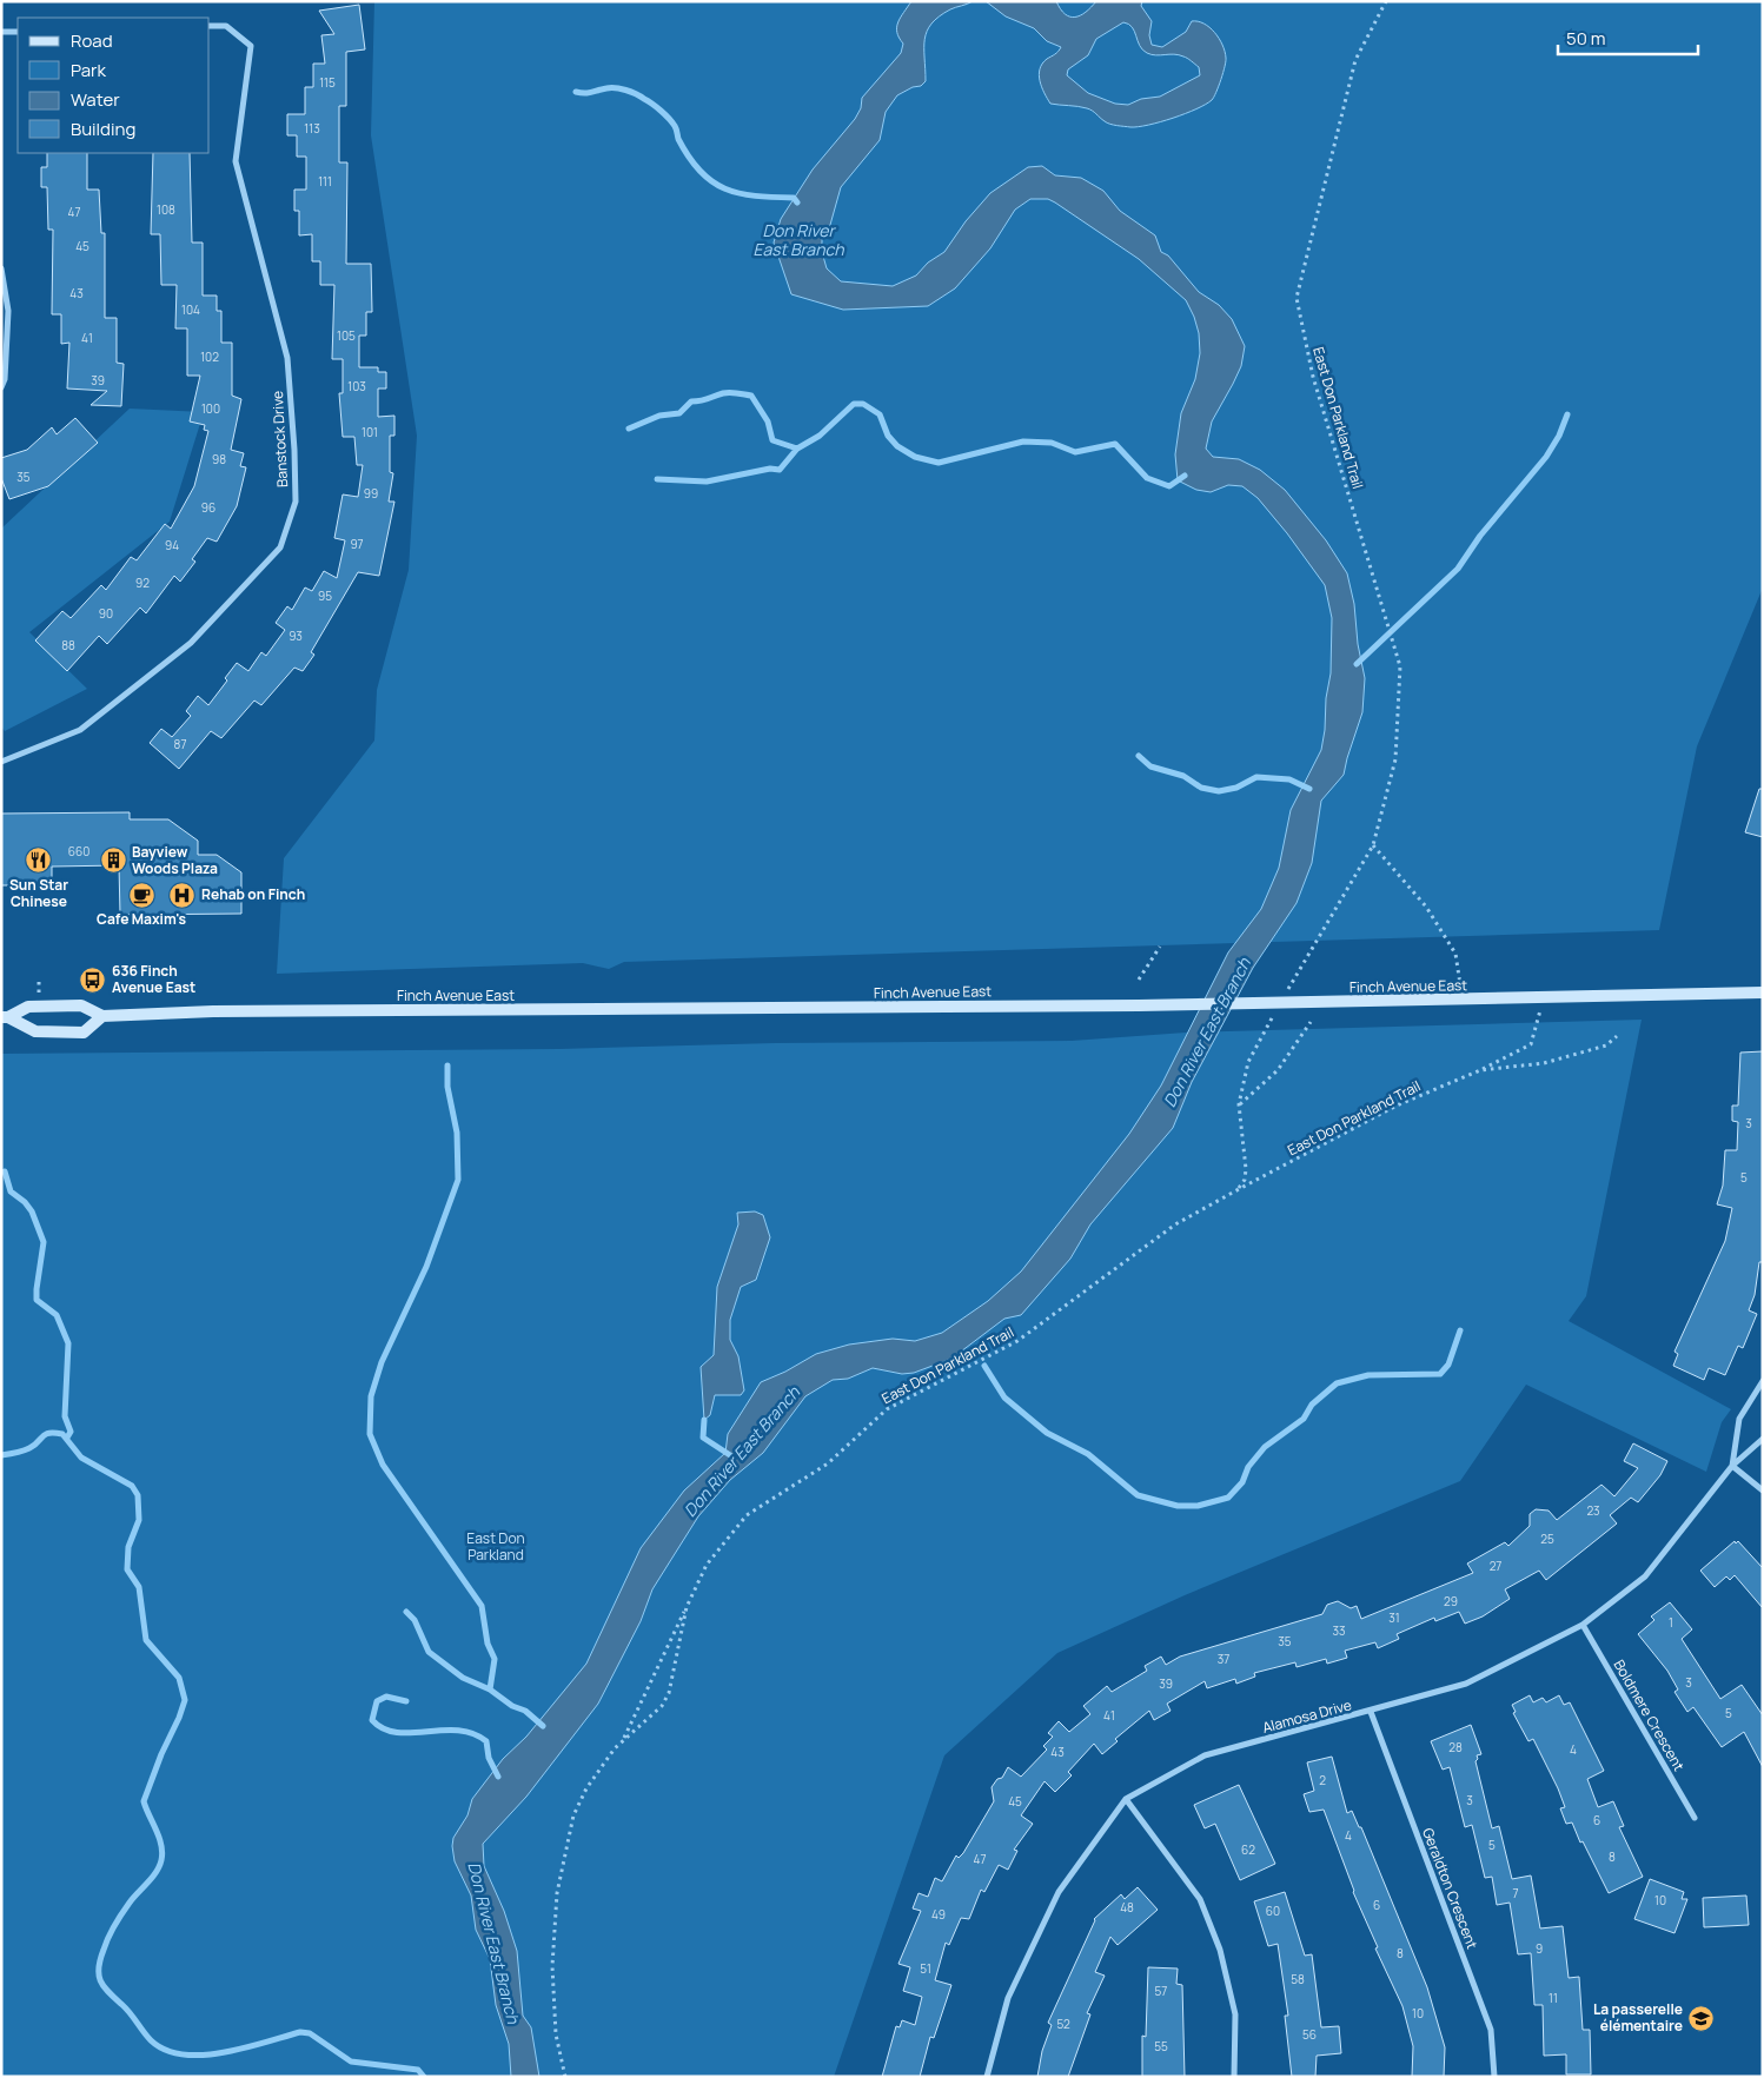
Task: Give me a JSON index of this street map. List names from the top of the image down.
{
  "streets": {
    "main road": ["Finch Avenue East"],
    "street": [
      "Banstock Drive",
      "Boldmere Crescent",
      "Alamosa Drive",
      "Geraldton Crescent"
    ],
    "path": ["East Don Parkland Trail"]
  },
  "crossings": [
    ["East Don Parkland Trail", "Finch Avenue East"],
    ["Boldmere Crescent", "Alamosa Drive"],
    ["Alamosa Drive", "Geraldton Crescent"]
  ],
  "water": ["Don River East Branch"],
  "parks": ["East Don Parkland"],
  "places": {
    "restaurant": ["Sun Star Chinese"],
    "building": ["Bayview Woods Plaza"],
    "cafe": ["Cafe Maxim's"],
    "hospital": ["Rehab on Finch"],
    "bus stop": ["636 Finch Avenue East"],
    "school or university": ["La passerelle élémentaire"]
  },
  "house_numbers": [
    "115",
    "113",
    "111",
    "108",
    "47",
    "45",
    "43",
    "104",
    "105",
    "41",
    "102",
    "39",
    "103",
    "100",
    "101",
    "98",
    "35",
    "99",
    "96",
    "97",
    "94",
    "92",
    "95",
    "90",
    "93",
    "88",
    "87",
    "660",
    "3",
    "5",
    "23",
    "25",
    "27",
    "29",
    "31",
    "1",
    "33",
    "35",
    "37",
    "3",
    "39",
    "5",
    "41",
    "28",
    "4",
    "43",
    "2",
    "3",
    "45",
    "6",
    "4",
    "5",
    "62",
    "8",
    "47",
    "7",
    "10",
    "6",
    "48",
    "60",
    "49",
    "9",
    "8",
    "51",
    "58",
    "57",
    "11",
    "10",
    "52",
    "56",
    "55"
  ],
  "legend": [
    "Road",
    "Park",
    "Water",
    "Building"
  ],
  "scale_bar": "50 m"
}
